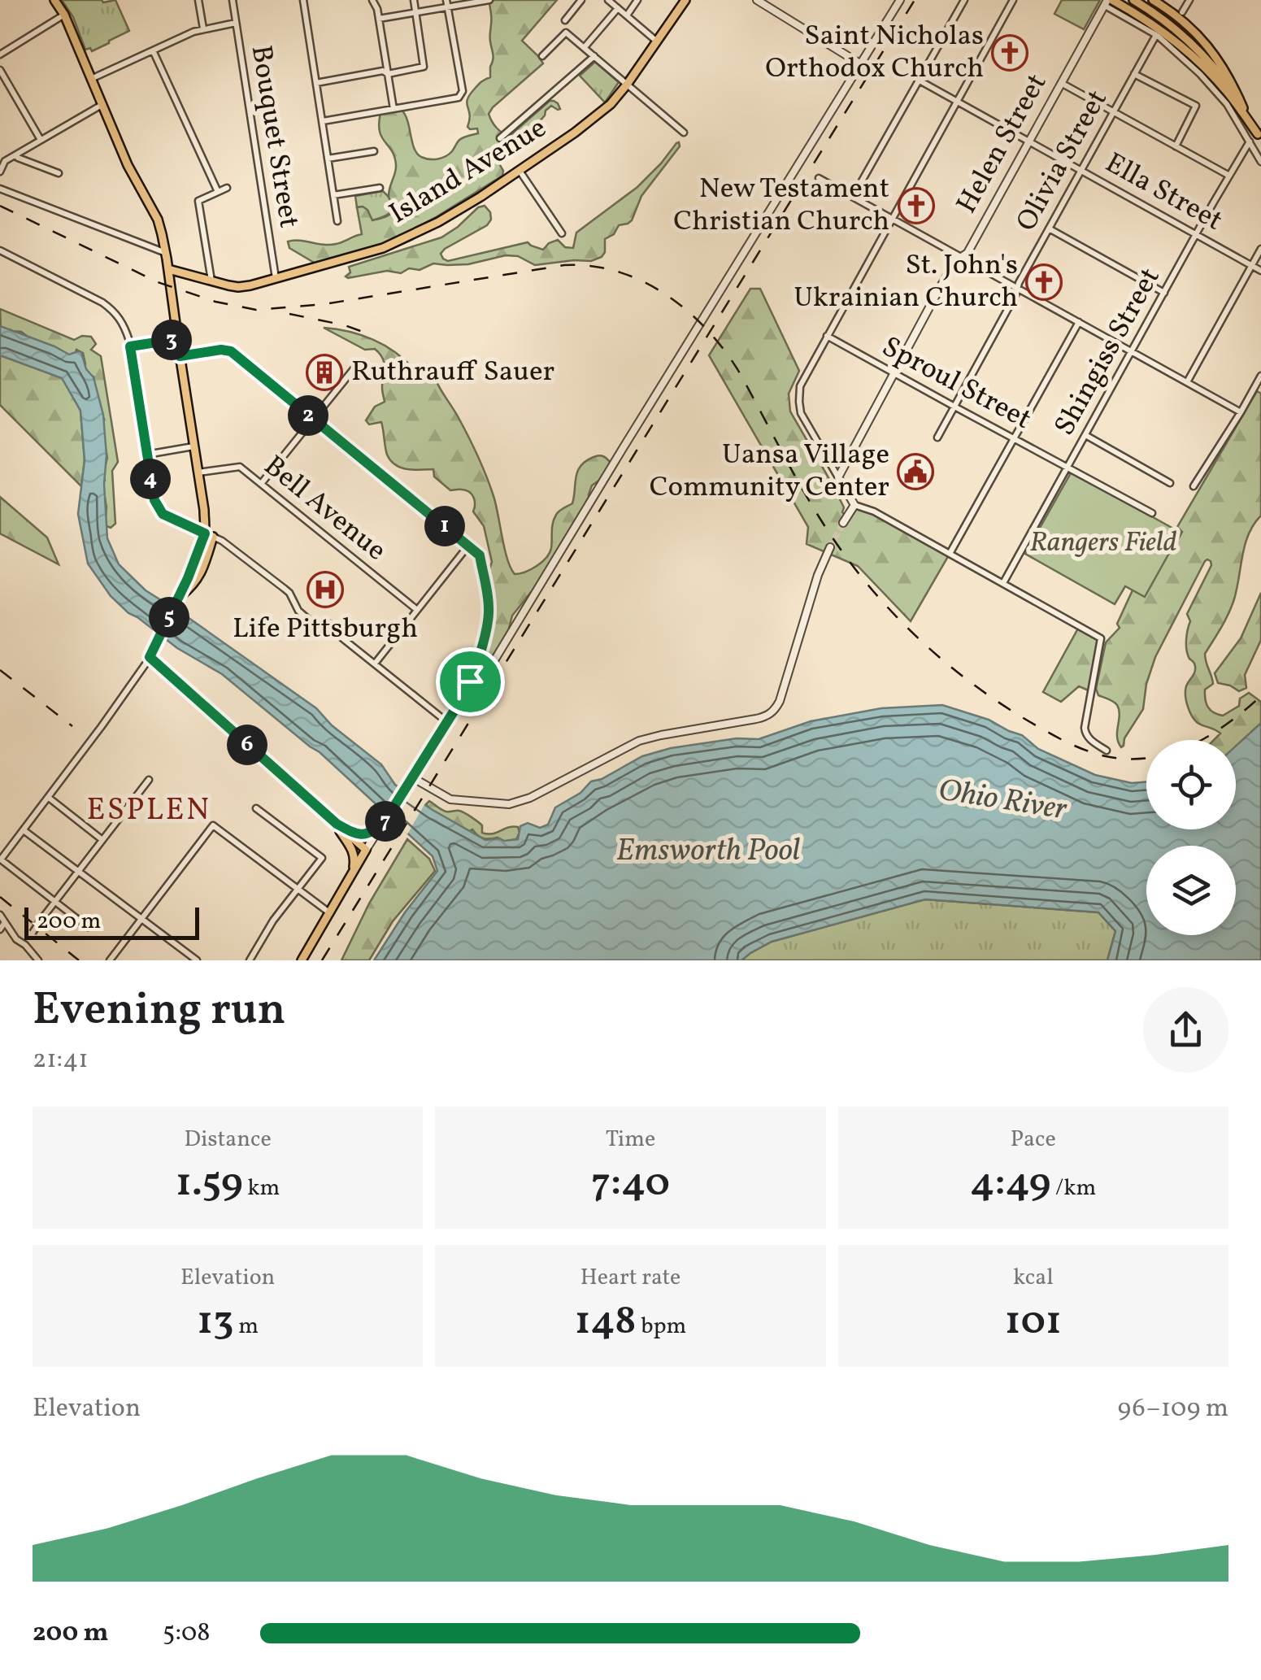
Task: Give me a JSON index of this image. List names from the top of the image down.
{
  "streets": {
    "main road": ["Island Avenue"],
    "street": [
      "Bouquet Street",
      "Helen Street",
      "Olivia Street",
      "Ella Street",
      "Shingiss Street",
      "Sproul Street",
      "Bell Avenue"
    ]
  },
  "crossings": [
    ["Bouquet Street", "Island Avenue"],
    ["Helen Street", "Ella Street"],
    ["Helen Street", "Sproul Street"],
    ["Olivia Street", "Ella Street"],
    ["Olivia Street", "Sproul Street"],
    ["Ella Street", "Shingiss Street"],
    ["Shingiss Street", "Sproul Street"]
  ],
  "districts": ["ESPLEN"],
  "water": ["Ohio River", "Emsworth Pool"],
  "parks": ["Rangers Field"],
  "places": {
    "church": ["Saint Nicholas Orthodox Church", "New Testament Christian Church", "St. John's Ukrainian Church"],
    "building": ["Ruthrauff Sauer"],
    "public building": ["Uansa Village Community Center"],
    "hospital": ["Life Pittsburgh"]
  },
  "scale_bar": "200 m",
  "page": {
    "pins": [
      "3",
      "2",
      "4",
      "1",
      "5",
      "6",
      "7"
    ],
    "scale": "200 m",
    "heading": ["Evening run", "21:41"],
    "stats": [
      ["Distance", "1.59 km"],
      ["Time", "7:40"],
      ["Pace", "4:49 /km"],
      ["Elevation", "13 m"],
      ["Heart rate", "148 bpm"],
      ["kcal", "101"]
    ],
    "chart": ["Elevation", "96–109 m"],
    "list": [
      {
        "name": "200 m",
        "note": "5:08"
      }
    ]
  }
}
